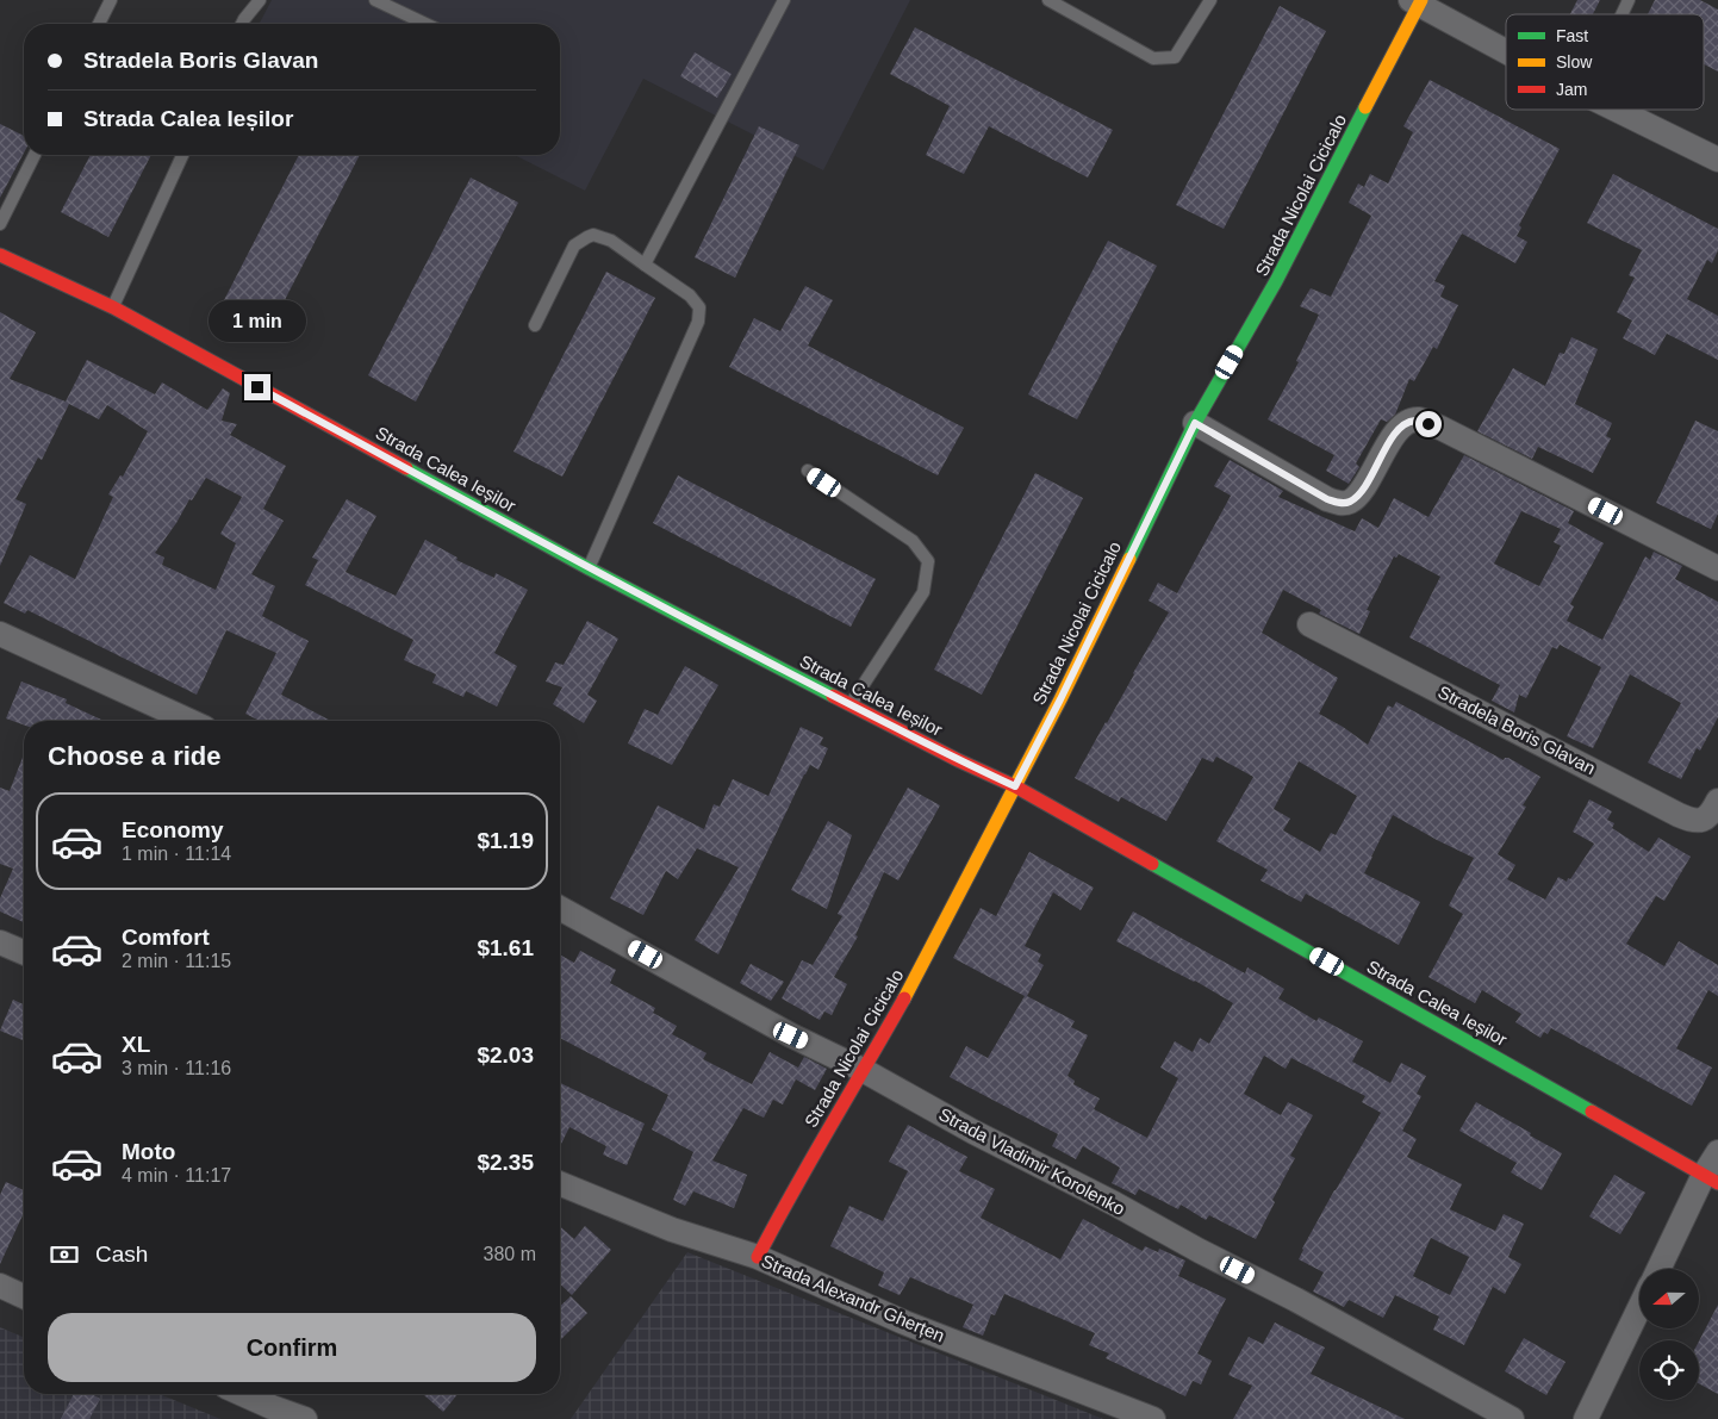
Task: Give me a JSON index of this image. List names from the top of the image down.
{
  "streets": {
    "street": [
      "Strada Nicolai Cicicalo",
      "Strada Calea Ieșilor",
      "Stradela Boris Glavan",
      "Strada Vladimir Korolenko",
      "Strada Alexandr Gherțen"
    ]
  },
  "crossings": [
    ["Strada Nicolai Cicicalo", "Strada Calea Ieșilor"],
    ["Strada Nicolai Cicicalo", "Strada Vladimir Korolenko"],
    ["Strada Nicolai Cicicalo", "Strada Alexandr Gherțen"]
  ],
  "legend": ["Fast", "Slow", "Jam"],
  "north": "left",
  "page": {
    "banner": ["Stradela Boris Glavan", "Strada Calea Ieșilor"],
    "bubble": "1 min",
    "heading": "Choose a ride",
    "list": [
      {
        "name": "Economy",
        "note": "1 min · 11:14",
        "value": "$1.19"
      },
      {
        "name": "Comfort",
        "note": "2 min · 11:15",
        "value": "$1.61"
      },
      {
        "name": "XL",
        "note": "3 min · 11:16",
        "value": "$2.03"
      },
      {
        "name": "Moto",
        "note": "4 min · 11:17",
        "value": "$2.35"
      }
    ],
    "pay": ["Cash", "380 m"],
    "buttons": "Confirm"
  }
}
